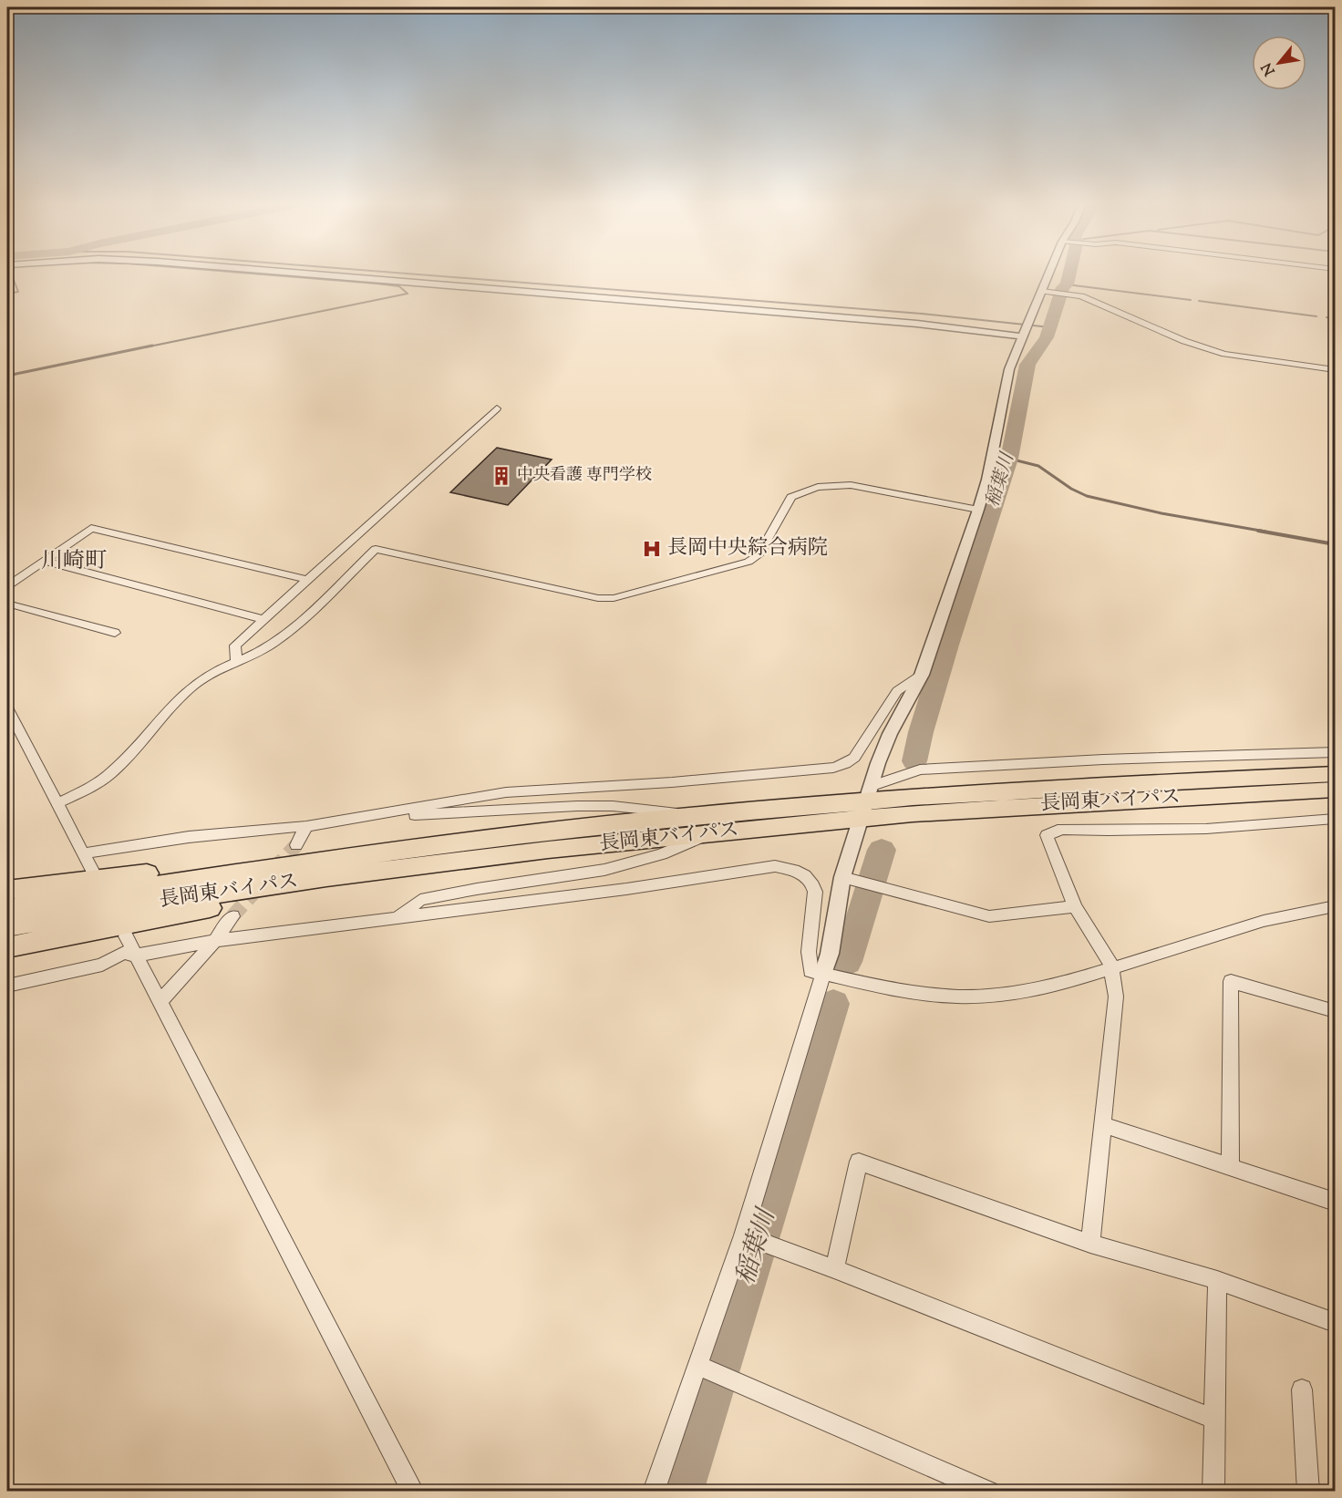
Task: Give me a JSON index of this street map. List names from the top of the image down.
{
  "streets": {
    "highway": ["長岡東バイパス"]
  },
  "districts": ["川崎町"],
  "water": ["稲葉川"],
  "places": {
    "building": ["中央看護 専門学校"],
    "hospital": ["長岡中央綜合病院"]
  },
  "north": "bottom left"
}
